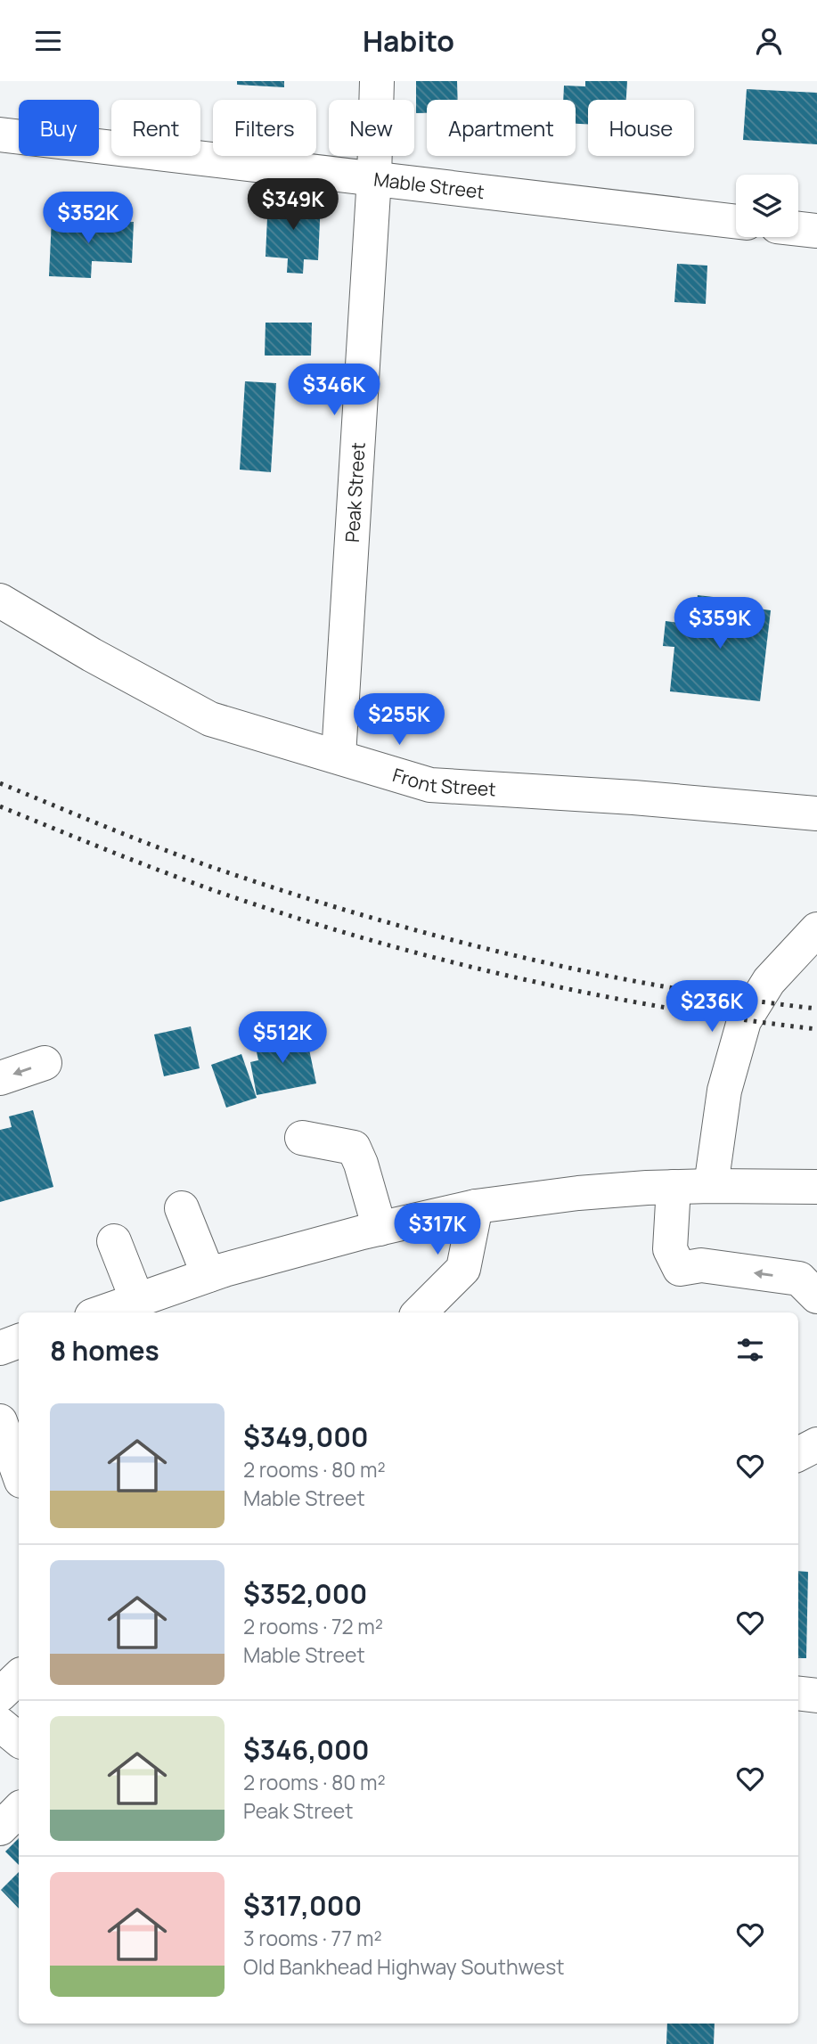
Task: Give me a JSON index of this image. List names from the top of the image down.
{
  "streets": {
    "street": ["Mable Street", "Peak Street", "Front Street"]
  },
  "crossings": [
    ["Mable Street", "Peak Street"],
    ["Peak Street", "Front Street"]
  ],
  "page": {
    "header": "Habito",
    "chip": [
      "Buy",
      "Rent",
      "Filters",
      "New",
      "Apartment",
      "House"
    ],
    "price": [
      "$349K",
      "$352K",
      "$346K",
      "$359K",
      "$255K",
      "$236K",
      "$512K",
      "$317K"
    ],
    "heading": "8 homes",
    "list": [
      {
        "name": "$349,000",
        "note": "2 rooms · 80 m² · Mable Street"
      },
      {
        "name": "$352,000",
        "note": "2 rooms · 72 m² · Mable Street"
      },
      {
        "name": "$346,000",
        "note": "2 rooms · 80 m² · Peak Street"
      },
      {
        "name": "$317,000",
        "note": "3 rooms · 77 m² · Old Bankhead Highway Southwest"
      }
    ]
  }
}
